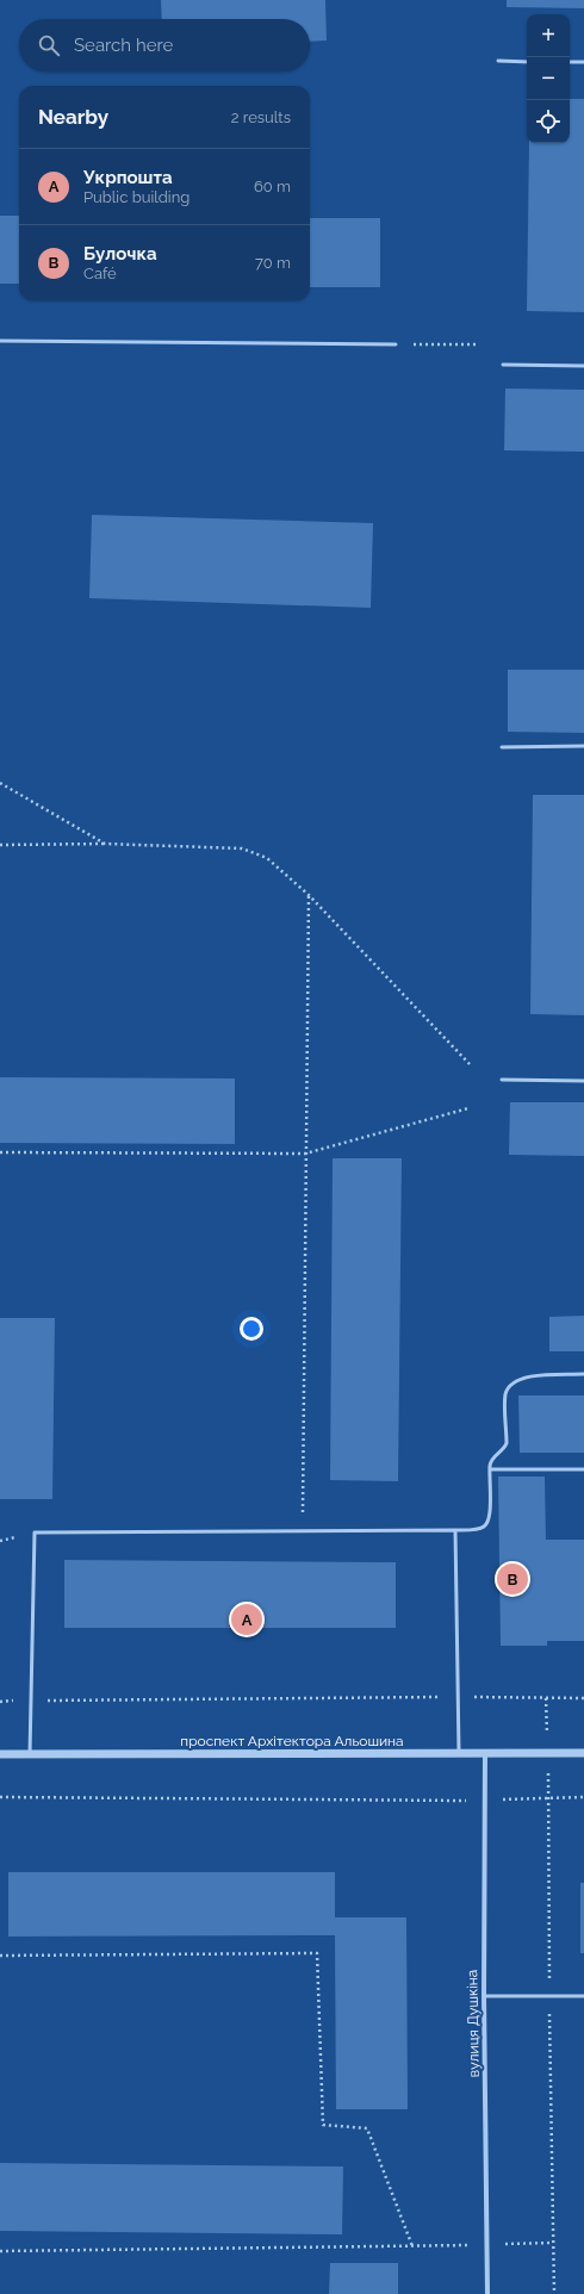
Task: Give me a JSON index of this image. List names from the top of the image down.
{
  "streets": {
    "street": ["проспект Архітектора Альошина", "вулиця Душкіна"]
  },
  "crossings": [
    ["проспект Архітектора Альошина", "вулиця Душкіна"]
  ],
  "page": {
    "map_buttons": ["+", "−"],
    "search": "Search here",
    "heading": ["Nearby", "2 results"],
    "list": [
      {
        "mark": "A",
        "name": "Укрпошта",
        "note": "Public building",
        "value": "60 m"
      },
      {
        "mark": "B",
        "name": "Булочка",
        "note": "Café",
        "value": "70 m"
      }
    ],
    "pins": ["B", "A"]
  }
}
